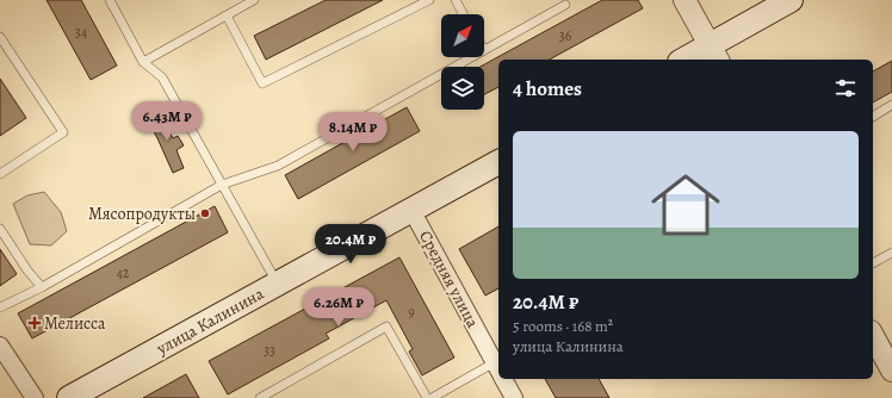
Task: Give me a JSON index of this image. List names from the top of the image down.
{
  "streets": {
    "main road": ["улица Калинина"],
    "street": ["Средняя улица"]
  },
  "crossings": [
    ["Средняя улица", "улица Калинина"]
  ],
  "places": {
    "other": ["Мясопродукты"],
    "health": ["Мелисса"]
  },
  "house_numbers": [
    "34",
    "36",
    "42",
    "9",
    "33"
  ],
  "north": "top right",
  "page": {
    "heading": "4 homes",
    "price": [
      "6.43M ₽",
      "8.14M ₽",
      "20.4M ₽",
      "6.26M ₽"
    ],
    "list": [
      {
        "name": "20.4M ₽",
        "note": "5 rooms · 168 m² · улица Калинина"
      }
    ]
  }
}
